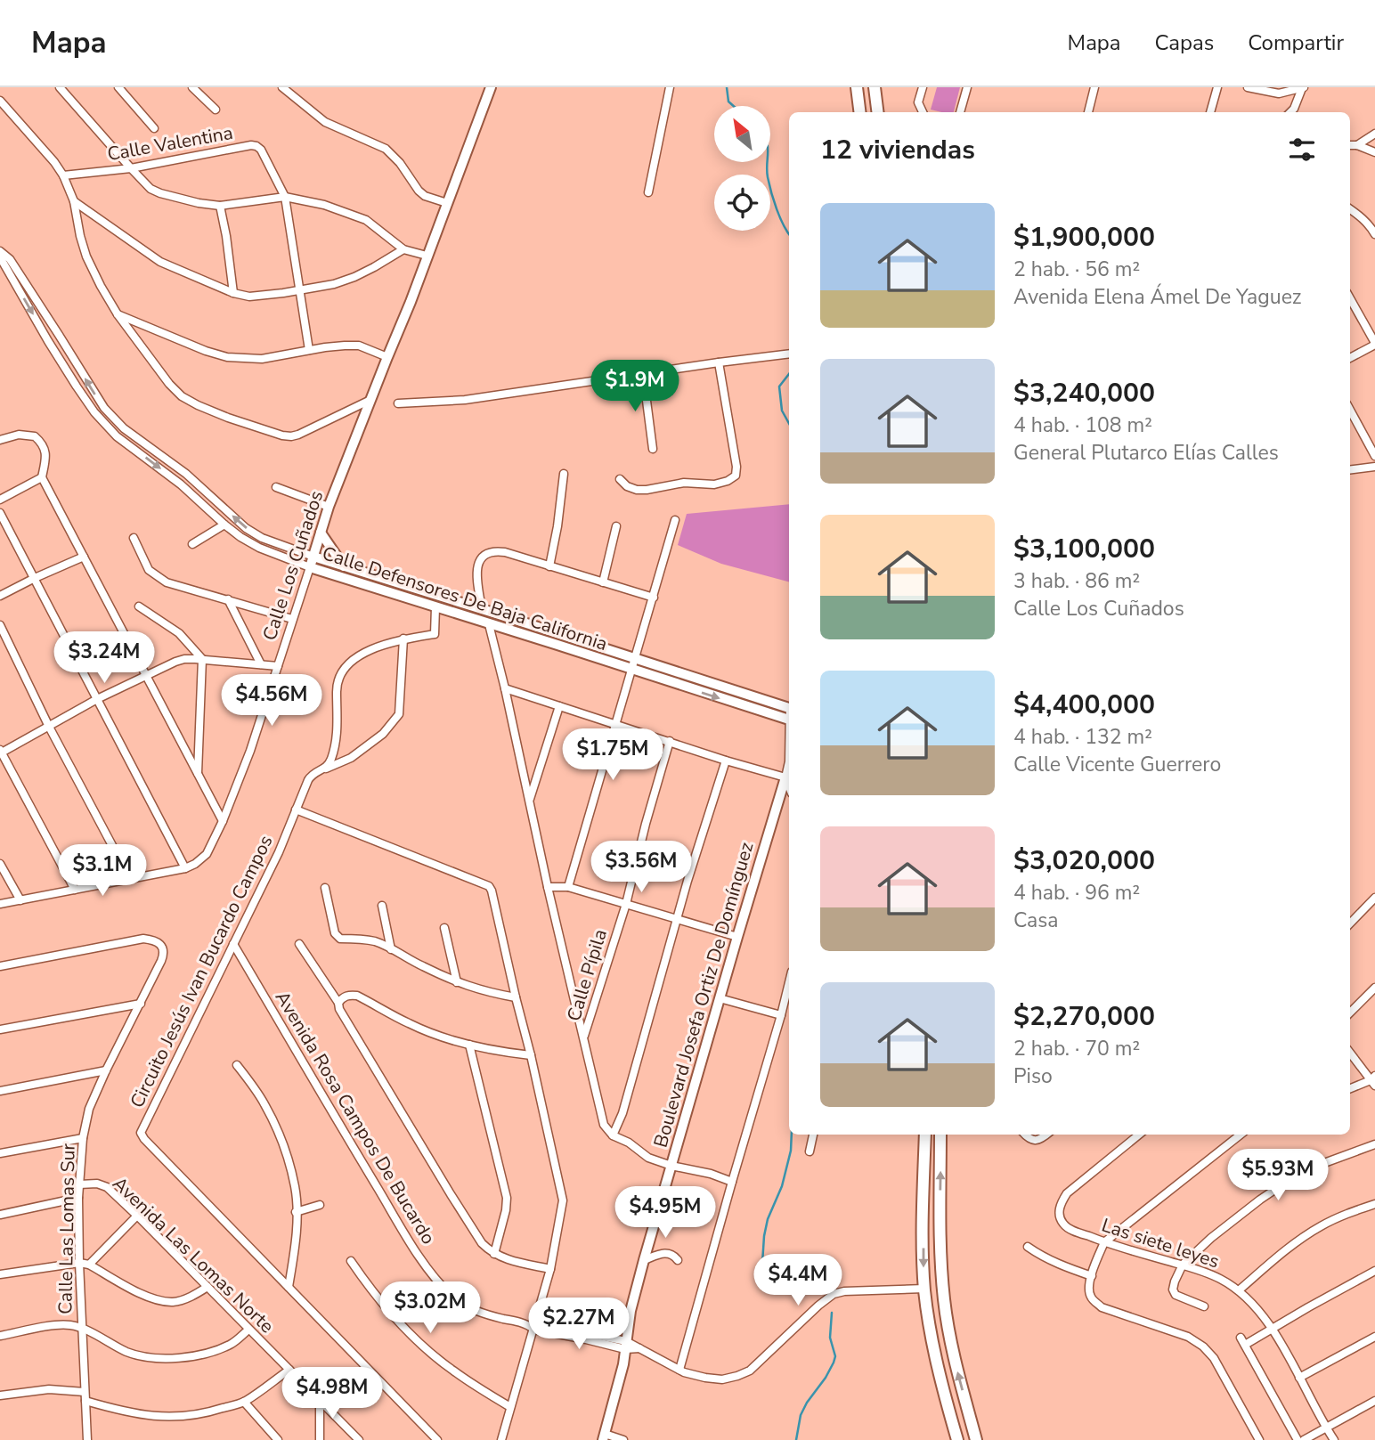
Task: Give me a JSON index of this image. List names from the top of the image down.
{
  "streets": {
    "main road": ["Calle Los Cuñados", "Calle Defensores De Baja California", "Boulevard Josefa Ortiz De Domínguez"],
    "street": [
      "Calle Valentina",
      "Circuito Jesús Ivan Bucardo Campos",
      "Calle Pípila",
      "Avenida Rosa Campos De Bucardo",
      "Calle Las Lomas Sur",
      "Las siete leyes",
      "Avenida Las Lomas Norte"
    ]
  },
  "crossings": [
    ["Calle Los Cuñados", "Calle Defensores De Baja California"],
    ["Calle Defensores De Baja California", "Circuito Jesús Ivan Bucardo Campos"],
    ["Circuito Jesús Ivan Bucardo Campos", "Avenida Rosa Campos De Bucardo"],
    ["Boulevard Josefa Ortiz De Domínguez", "Avenida Rosa Campos De Bucardo"],
    ["Calle Las Lomas Sur", "Avenida Las Lomas Norte"]
  ],
  "north": "top left",
  "page": {
    "header": "Mapa",
    "nav": ["Mapa", "Capas", "Compartir"],
    "heading": "12 viviendas",
    "list": [
      {
        "name": "$1,900,000",
        "note": "2 hab. · 56 m² · Avenida Elena Ámel De Yaguez"
      },
      {
        "name": "$3,240,000",
        "note": "4 hab. · 108 m² · General Plutarco Elías Calles"
      },
      {
        "name": "$3,100,000",
        "note": "3 hab. · 86 m² · Calle Los Cuñados"
      },
      {
        "name": "$4,400,000",
        "note": "4 hab. · 132 m² · Calle Vicente Guerrero"
      },
      {
        "name": "$3,020,000",
        "note": "4 hab. · 96 m² · Casa"
      },
      {
        "name": "$2,270,000",
        "note": "2 hab. · 70 m² · Piso"
      }
    ],
    "price": [
      "$1.9M",
      "$3.24M",
      "$4.56M",
      "$1.75M",
      "$3.56M",
      "$3.1M",
      "$5.93M",
      "$4.95M",
      "$4.4M",
      "$3.02M",
      "$2.27M",
      "$4.98M"
    ]
  }
}
